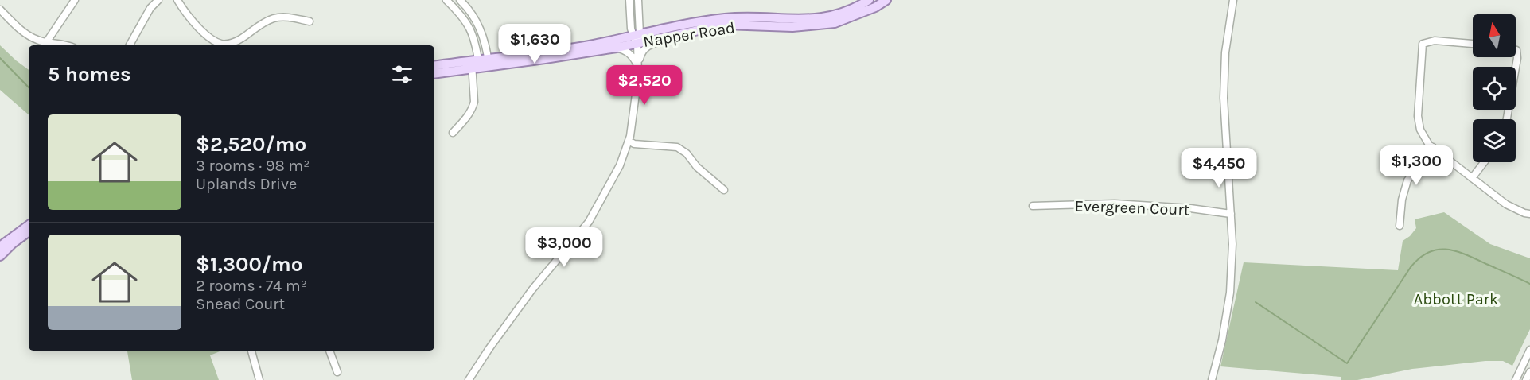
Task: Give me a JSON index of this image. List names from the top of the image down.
{
  "streets": {
    "main road": ["Napper Road"],
    "street": ["Evergreen Court"]
  },
  "parks": ["Abbott Park"],
  "north": "top",
  "page": {
    "price": [
      "$1,630",
      "$2,520",
      "$1,300",
      "$4,450",
      "$3,000"
    ],
    "heading": "5 homes",
    "list": [
      {
        "name": "$2,520/mo",
        "note": "3 rooms · 98 m² · Uplands Drive"
      },
      {
        "name": "$1,300/mo",
        "note": "2 rooms · 74 m² · Snead Court"
      }
    ]
  }
}
